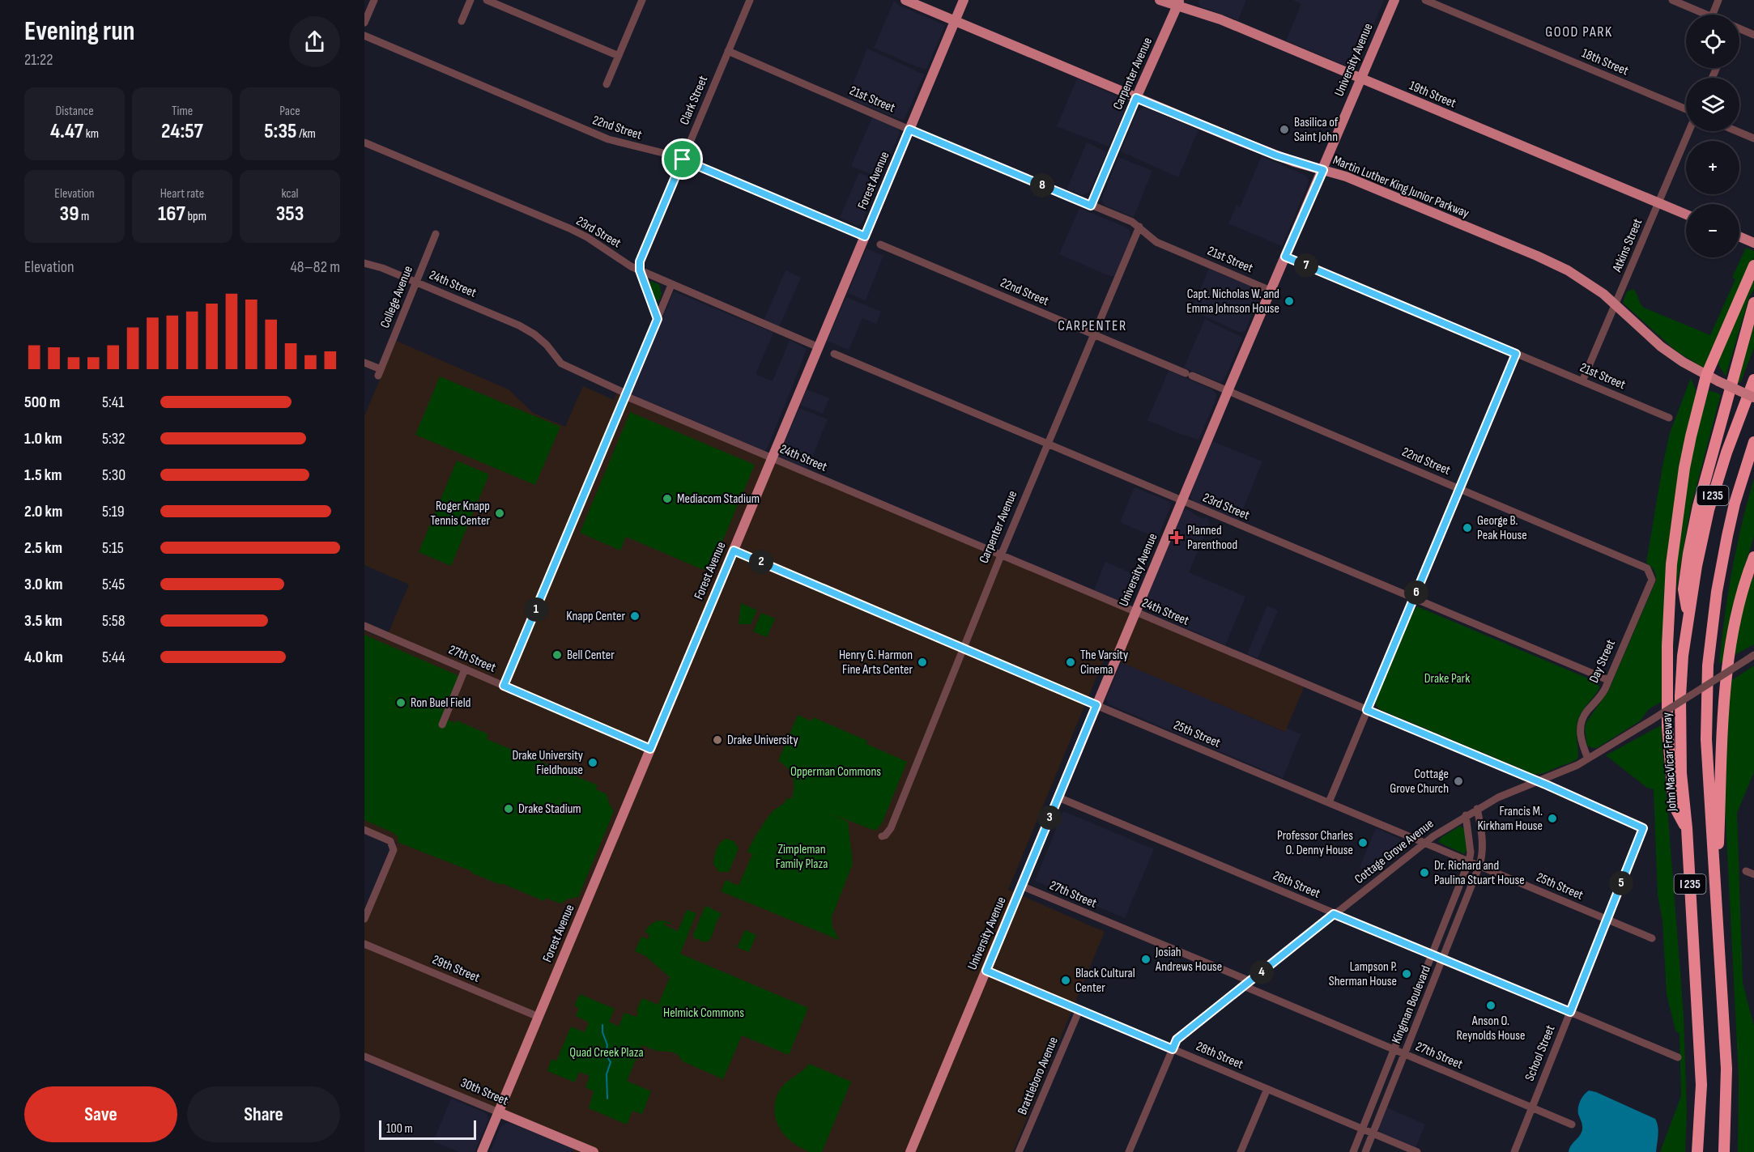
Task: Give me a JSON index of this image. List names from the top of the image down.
{
  "streets": {
    "highway": ["I 235", "John MacVicar Freeway"],
    "main road": [
      "University Avenue",
      "Carpenter Avenue",
      "19th Street",
      "Forest Avenue",
      "Martin Luther King Junior Parkway",
      "30th Street"
    ],
    "street": [
      "18th Street",
      "21st Street",
      "Clark Street",
      "22nd Street",
      "23rd Street",
      "Atkins Street",
      "24th Street",
      "College Avenue",
      "27th Street",
      "Day Street",
      "25th Street",
      "Cottage Grove Avenue",
      "26th Street",
      "29th Street",
      "Kingman Boulevard",
      "School Street",
      "28th Street",
      "Brattleboro Avenue"
    ]
  },
  "crossings": [
    ["University Avenue", "19th Street"],
    ["University Avenue", "21st Street"],
    ["University Avenue", "22nd Street"],
    ["University Avenue", "Martin Luther King Junior Parkway"],
    ["University Avenue", "23rd Street"],
    ["University Avenue", "24th Street"],
    ["University Avenue", "27th Street"],
    ["University Avenue", "25th Street"],
    ["University Avenue", "26th Street"],
    ["University Avenue", "28th Street"],
    ["Carpenter Avenue", "19th Street"],
    ["Carpenter Avenue", "21st Street"],
    ["Carpenter Avenue", "22nd Street"],
    ["Carpenter Avenue", "Martin Luther King Junior Parkway"],
    ["Carpenter Avenue", "23rd Street"],
    ["Carpenter Avenue", "24th Street"],
    ["Carpenter Avenue", "25th Street"],
    ["19th Street", "Atkins Street"],
    ["21st Street", "Clark Street"],
    ["21st Street", "Forest Avenue"],
    ["21st Street", "Atkins Street"],
    ["Clark Street", "22nd Street"],
    ["Clark Street", "23rd Street"],
    ["22nd Street", "Forest Avenue"],
    ["22nd Street", "Day Street"],
    ["Forest Avenue", "Martin Luther King Junior Parkway"],
    ["Forest Avenue", "23rd Street"],
    ["Forest Avenue", "24th Street"],
    ["Forest Avenue", "27th Street"],
    ["Forest Avenue", "25th Street"],
    ["Forest Avenue", "29th Street"],
    ["Forest Avenue", "30th Street"],
    ["Martin Luther King Junior Parkway", "Atkins Street"],
    ["23rd Street", "Day Street"],
    ["24th Street", "College Avenue"],
    ["24th Street", "Cottage Grove Avenue"],
    ["24th Street", "School Street"],
    ["27th Street", "Cottage Grove Avenue"],
    ["27th Street", "Kingman Boulevard"],
    ["27th Street", "School Street"],
    ["Day Street", "Cottage Grove Avenue"],
    ["25th Street", "Cottage Grove Avenue"],
    ["25th Street", "Kingman Boulevard"],
    ["25th Street", "School Street"],
    ["Cottage Grove Avenue", "26th Street"],
    ["Cottage Grove Avenue", "Kingman Boulevard"],
    ["Cottage Grove Avenue", "28th Street"],
    ["26th Street", "Kingman Boulevard"],
    ["26th Street", "School Street"],
    ["Kingman Boulevard", "28th Street"],
    ["28th Street", "Brattleboro Avenue"]
  ],
  "districts": ["GOOD PARK", "CARPENTER"],
  "parks": [
    "Drake Park",
    "Opperman Commons",
    "Zimpleman Family Plaza",
    "Helmick Commons",
    "Quad Creek Plaza"
  ],
  "places": {
    "other": [
      "Basilica of Saint John",
      "Capt. Nicholas W. and Emma Johnson House",
      "Mediacom Stadium",
      "Roger Knapp Tennis Center",
      "George B. Peak House",
      "Knapp Center",
      "Bell Center",
      "Henry G. Harmon Fine Arts Center",
      "The Varsity Cinema",
      "Ron Buel Field",
      "Drake University",
      "Drake University Fieldhouse",
      "Cottage Grove Church",
      "Drake Stadium",
      "Francis M. Kirkham House",
      "Professor Charles O. Denny House",
      "Dr. Richard and Paulina Stuart House",
      "Josiah Andrews House",
      "Lampson P. Sherman House",
      "Black Cultural Center",
      "Anson O. Reynolds House"
    ],
    "health": ["Planned Parenthood"]
  },
  "scale_bar": "100 m",
  "page": {
    "heading": ["Evening run", "21:22"],
    "map_buttons": ["+", "−"],
    "stats": [
      ["Distance", "4.47 km"],
      ["Time", "24:57"],
      ["Pace", "5:35 /km"],
      ["Elevation", "39 m"],
      ["Heart rate", "167 bpm"],
      ["kcal", "353"]
    ],
    "pins": [
      "8",
      "7",
      "2",
      "6",
      "1",
      "3",
      "5",
      "4"
    ],
    "chart": ["Elevation", "48–82 m"],
    "list": [
      {
        "name": "500 m",
        "note": "5:41"
      },
      {
        "name": "1.0 km",
        "note": "5:32"
      },
      {
        "name": "1.5 km",
        "note": "5:30"
      },
      {
        "name": "2.0 km",
        "note": "5:19"
      },
      {
        "name": "2.5 km",
        "note": "5:15"
      },
      {
        "name": "3.0 km",
        "note": "5:45"
      },
      {
        "name": "3.5 km",
        "note": "5:58"
      },
      {
        "name": "4.0 km",
        "note": "5:44"
      }
    ],
    "buttons": ["Save", "Share"],
    "scale": "100 m"
  }
}
